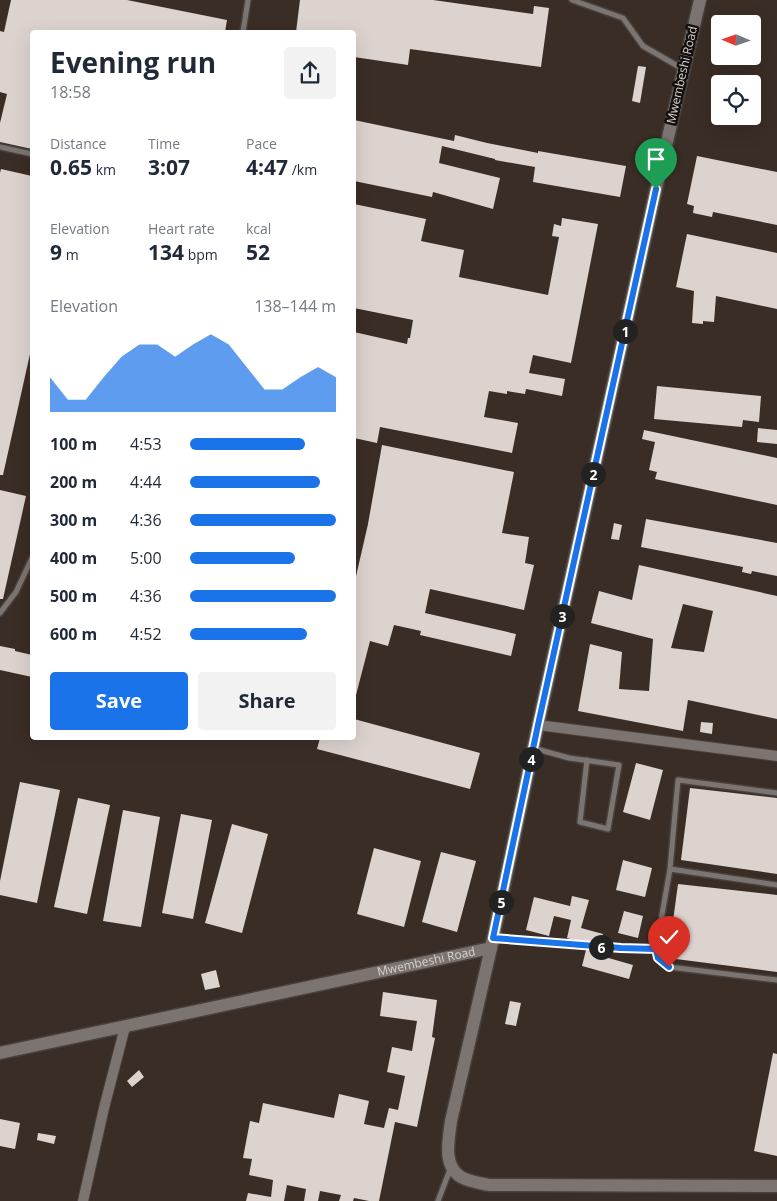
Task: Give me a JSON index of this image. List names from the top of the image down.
{
  "streets": {
    "street": ["Mwembeshi Road"]
  },
  "north": "left",
  "page": {
    "heading": ["Evening run", "18:58"],
    "stats": [
      ["Distance", "0.65 km"],
      ["Time", "3:07"],
      ["Pace", "4:47 /km"],
      ["Elevation", "9 m"],
      ["Heart rate", "134 bpm"],
      ["kcal", "52"]
    ],
    "chart": ["Elevation", "138–144 m"],
    "pins": [
      "1",
      "2",
      "3",
      "4",
      "5",
      "6"
    ],
    "list": [
      {
        "name": "100 m",
        "note": "4:53"
      },
      {
        "name": "200 m",
        "note": "4:44"
      },
      {
        "name": "300 m",
        "note": "4:36"
      },
      {
        "name": "400 m",
        "note": "5:00"
      },
      {
        "name": "500 m",
        "note": "4:36"
      },
      {
        "name": "600 m",
        "note": "4:52"
      }
    ],
    "buttons": ["Save", "Share"]
  }
}
